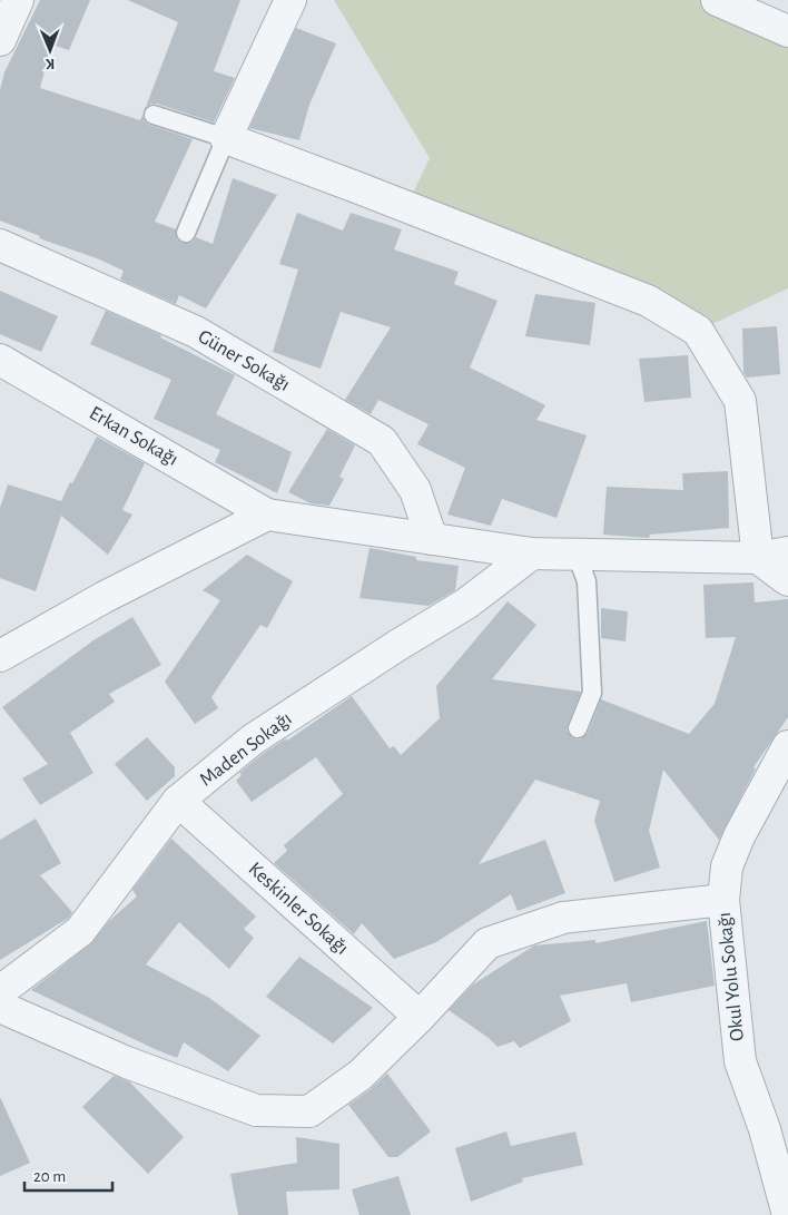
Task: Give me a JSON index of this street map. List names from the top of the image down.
{
  "streets": {
    "street": [
      "Güner Sokağı",
      "Erkan Sokağı",
      "Maden Sokağı",
      "Keskinler Sokağı",
      "Okul Yolu Sokağı"
    ]
  },
  "crossings": [
    ["Maden Sokağı", "Keskinler Sokağı"]
  ],
  "scale_bar": "20 m",
  "north": "bottom"
}
